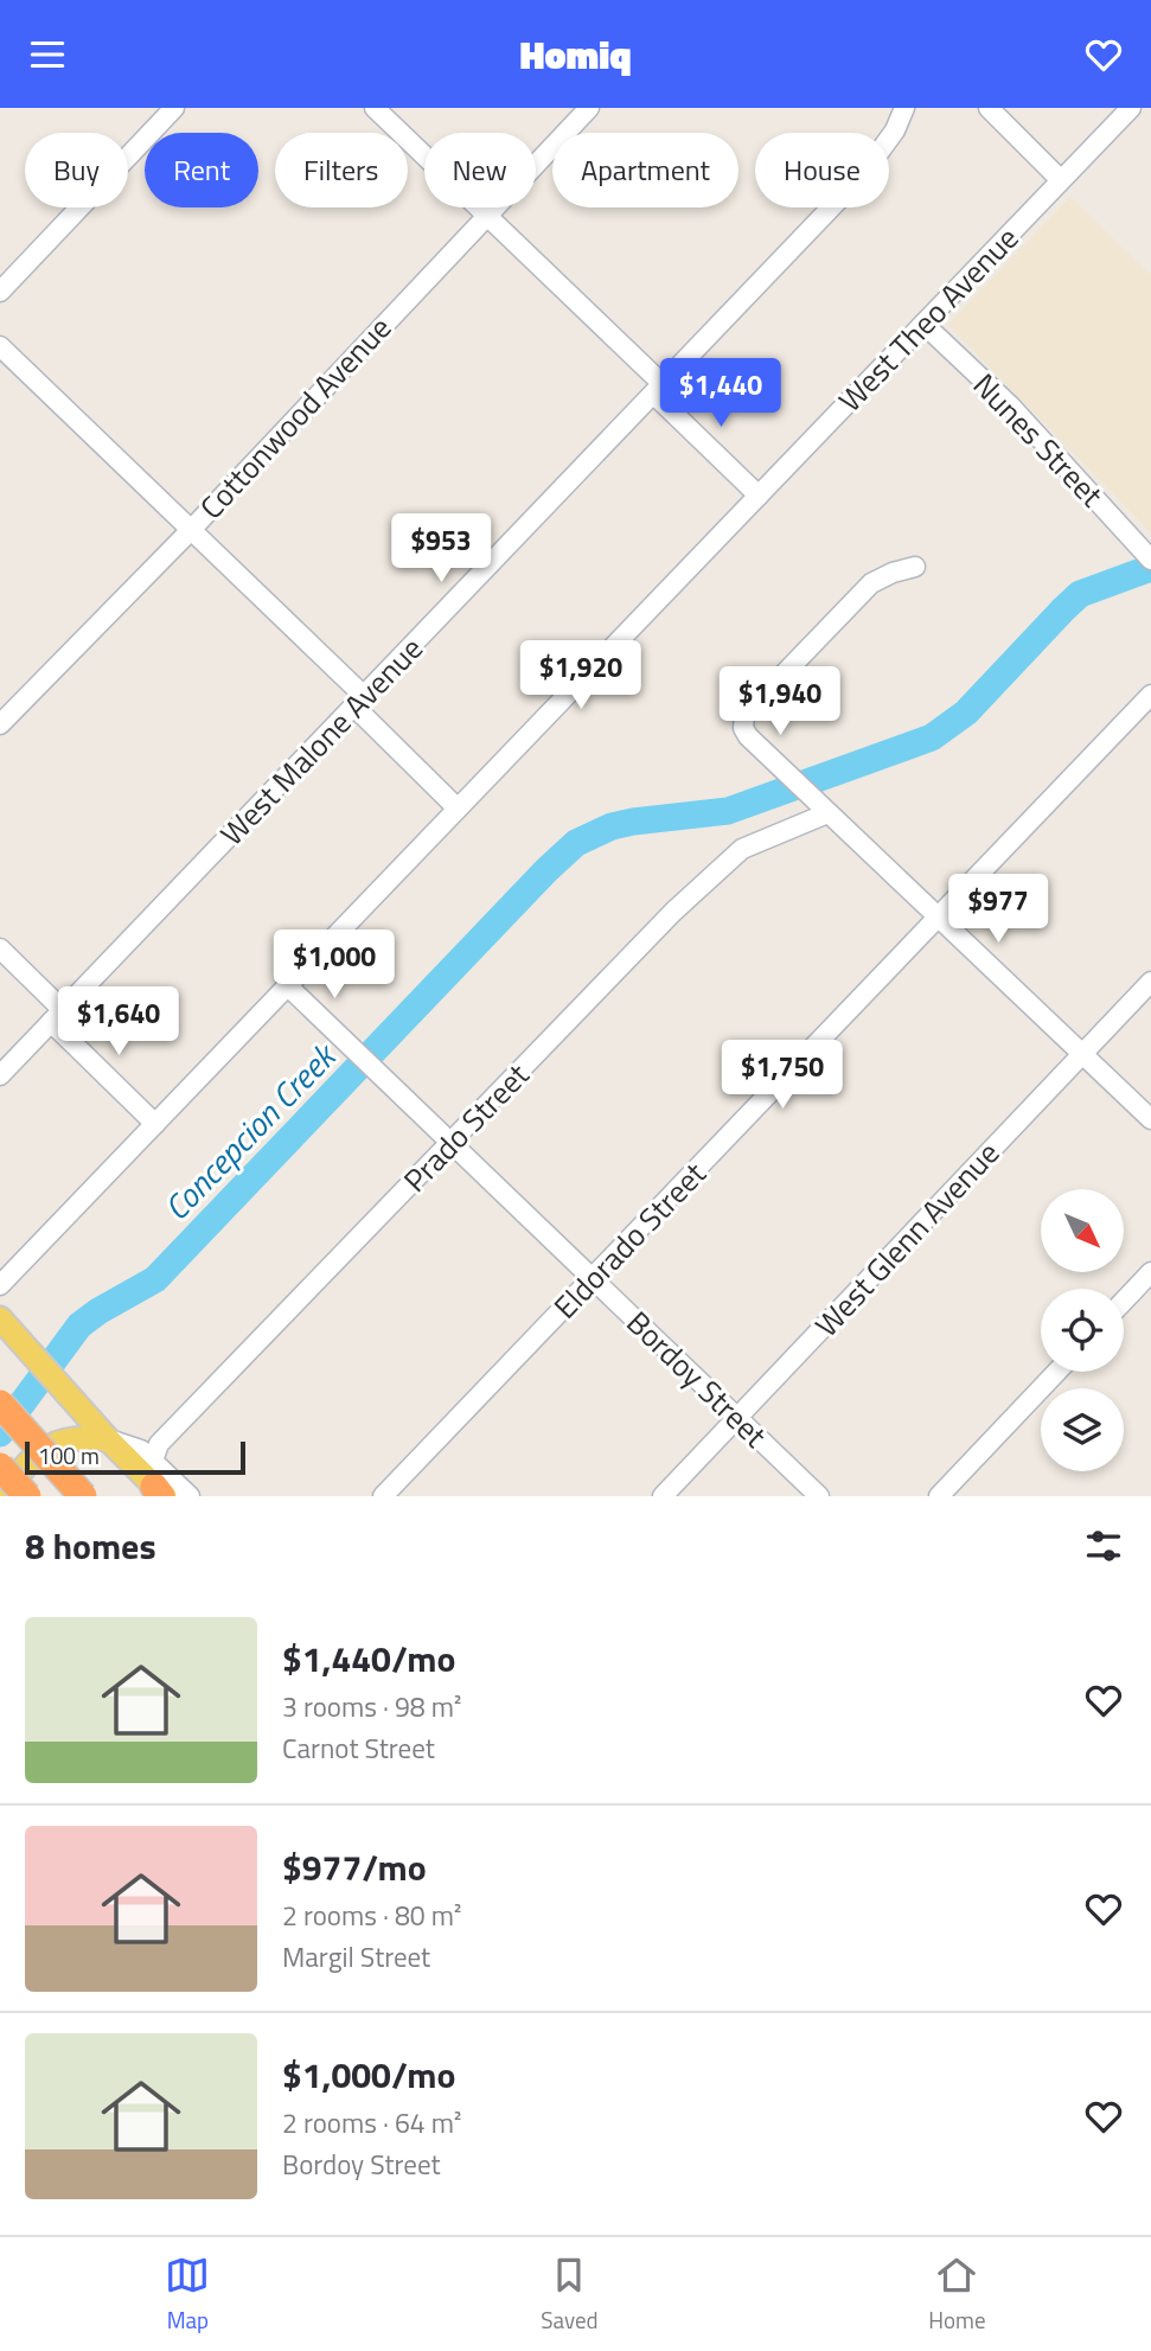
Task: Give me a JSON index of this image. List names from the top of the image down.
{
  "streets": {
    "street": [
      "West Theo Avenue",
      "Cottonwood Avenue",
      "Nunes Street",
      "West Malone Avenue",
      "Prado Street",
      "West Glenn Avenue",
      "Eldorado Street",
      "Bordoy Street"
    ]
  },
  "crossings": [
    ["West Theo Avenue", "Nunes Street"],
    ["West Theo Avenue", "Bordoy Street"],
    ["Prado Street", "Bordoy Street"],
    ["West Glenn Avenue", "Bordoy Street"],
    ["Eldorado Street", "Bordoy Street"]
  ],
  "water": ["Concepcion Creek"],
  "scale_bar": "100 m",
  "north": "bottom right",
  "page": {
    "header": "Homiq",
    "chip": [
      "Buy",
      "Rent",
      "Filters",
      "New",
      "Apartment",
      "House"
    ],
    "price": [
      "$1,440",
      "$953",
      "$1,920",
      "$1,940",
      "$977",
      "$1,000",
      "$1,640",
      "$1,750"
    ],
    "scale": "100 m",
    "heading": "8 homes",
    "list": [
      {
        "name": "$1,440/mo",
        "note": "3 rooms · 98 m² · Carnot Street"
      },
      {
        "name": "$977/mo",
        "note": "2 rooms · 80 m² · Margil Street"
      },
      {
        "name": "$1,000/mo",
        "note": "2 rooms · 64 m² · Bordoy Street"
      }
    ],
    "tabs": ["Map", "Saved", "Home"]
  }
}
